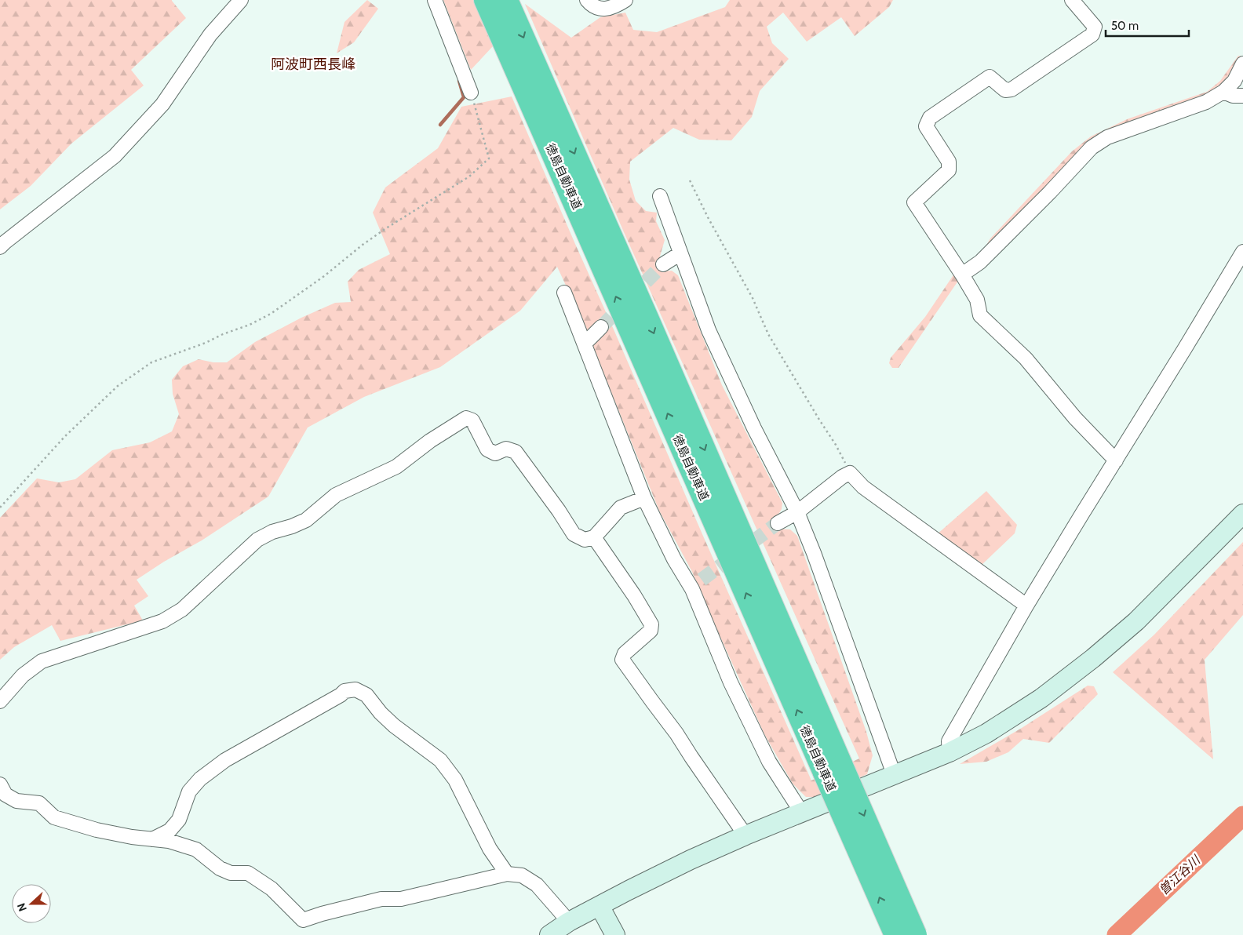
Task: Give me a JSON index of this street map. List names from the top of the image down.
{
  "streets": {
    "highway": ["徳島自動車道"]
  },
  "districts": ["阿波町西長峰"],
  "water": ["曽江谷川"],
  "scale_bar": "50 m",
  "north": "left"
}
